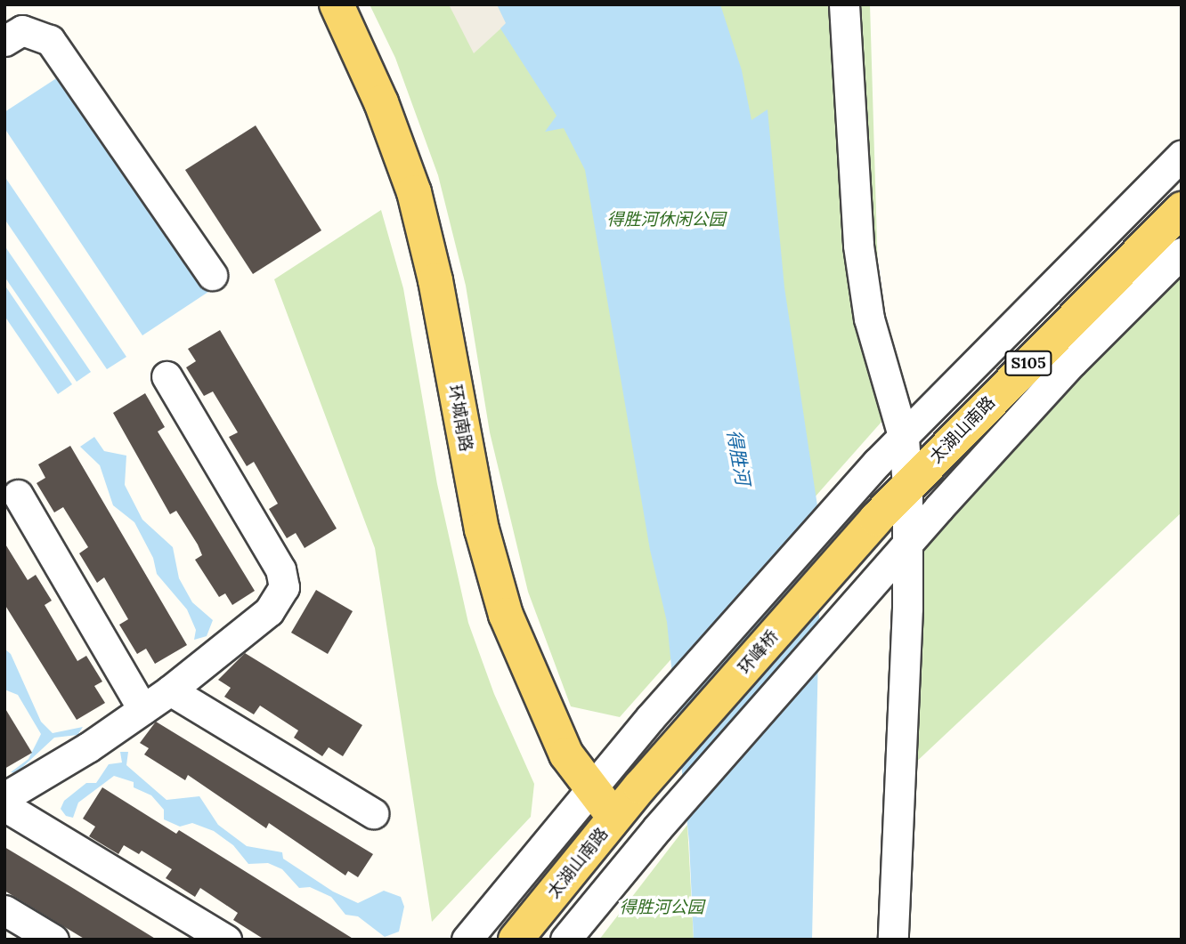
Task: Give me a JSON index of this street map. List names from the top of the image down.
{
  "streets": {
    "main road": [
      "S105",
      "环城南路",
      "太湖山南路",
      "环峰桥"
    ]
  },
  "crossings": [
    ["环城南路", "太湖山南路"],
    ["太湖山南路", "环峰桥"]
  ],
  "water": ["得胜河"],
  "parks": ["得胜河休闲公园", "得胜河公园"]
}
